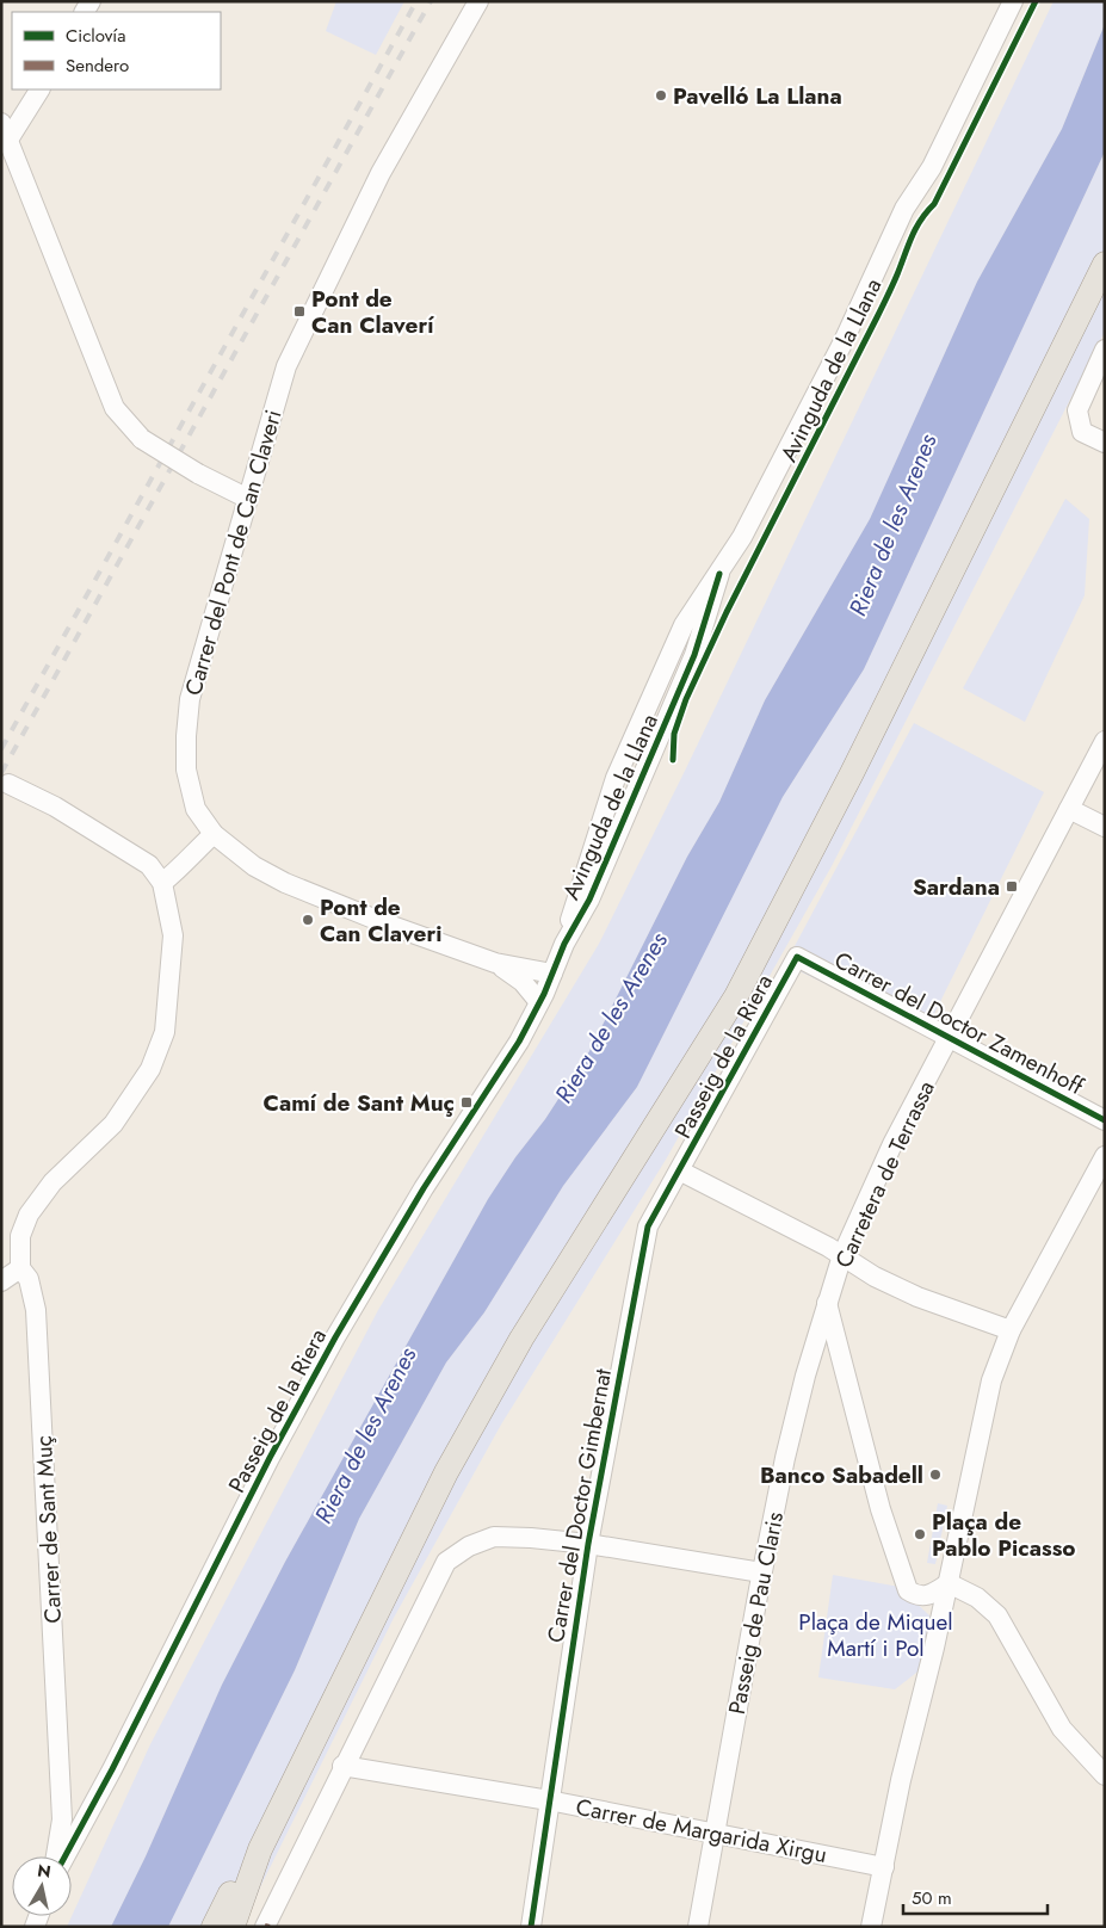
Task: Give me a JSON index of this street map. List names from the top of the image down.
{
  "streets": {
    "street": [
      "Avinguda de la Llana",
      "Carrer del Pont de Can Claveri",
      "Carrer del Doctor Zamenhoff",
      "Passeig de la Riera",
      "Carretera de Terrassa",
      "Carrer del Doctor Gimbernat",
      "Carrer de Sant Muç",
      "Passeig de Pau Claris",
      "Carrer de Margarida Xirgu"
    ]
  },
  "crossings": [
    ["Avinguda de la Llana", "Carrer del Pont de Can Claveri"],
    ["Avinguda de la Llana", "Passeig de la Riera"],
    ["Carrer del Pont de Can Claveri", "Passeig de la Riera"],
    ["Carrer del Doctor Zamenhoff", "Passeig de la Riera"],
    ["Carrer del Doctor Zamenhoff", "Carretera de Terrassa"],
    ["Passeig de la Riera", "Carrer del Doctor Gimbernat"],
    ["Carretera de Terrassa", "Passeig de Pau Claris"],
    ["Carrer del Doctor Gimbernat", "Carrer de Margarida Xirgu"],
    ["Passeig de Pau Claris", "Carrer de Margarida Xirgu"]
  ],
  "water": ["Riera de les Arenes"],
  "parks": ["Plaça de Miquel Martí i Pol"],
  "places": {
    "other": [
      "Pavelló La Llana",
      "Pont de Can Claveri",
      "Banco Sabadell",
      "Plaça de Pablo Picasso"
    ],
    "transit": ["Pont de Can Claverí", "Sardana", "Camí de Sant Muç"]
  },
  "legend": ["Ciclovía", "Sendero"],
  "scale_bar": "50 m",
  "north": "top"
}
